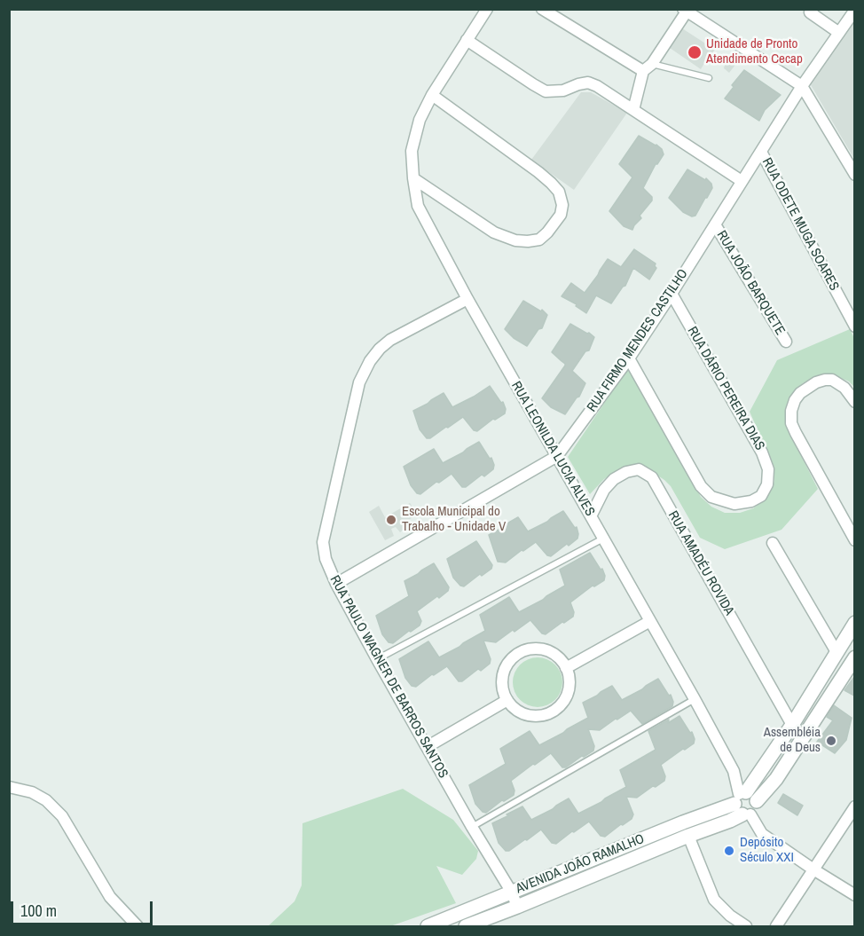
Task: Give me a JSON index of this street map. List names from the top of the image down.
{
  "streets": {
    "street": [
      "RUA ODETE MUGA SOARES",
      "RUA JOÃO BARQUETE",
      "RUA FIRMO MENDES CASTILHO",
      "RUA DÁRIO PEREIRA DIAS",
      "RUA LEONILDA LUCIA ALVES",
      "RUA AMADÉU ROVIDA",
      "RUA PAULO WAGNER DE BARROS SANTOS",
      "AVENIDA JOÃO RAMALHO"
    ]
  },
  "crossings": [
    ["RUA ODETE MUGA SOARES", "RUA FIRMO MENDES CASTILHO"],
    ["RUA JOÃO BARQUETE", "RUA FIRMO MENDES CASTILHO"],
    ["RUA FIRMO MENDES CASTILHO", "RUA DÁRIO PEREIRA DIAS"],
    ["RUA FIRMO MENDES CASTILHO", "RUA LEONILDA LUCIA ALVES"],
    ["RUA FIRMO MENDES CASTILHO", "RUA PAULO WAGNER DE BARROS SANTOS"],
    ["RUA LEONILDA LUCIA ALVES", "RUA AMADÉU ROVIDA"],
    ["RUA LEONILDA LUCIA ALVES", "RUA PAULO WAGNER DE BARROS SANTOS"],
    ["RUA LEONILDA LUCIA ALVES", "AVENIDA JOÃO RAMALHO"],
    ["RUA PAULO WAGNER DE BARROS SANTOS", "AVENIDA JOÃO RAMALHO"]
  ],
  "places": [
    "Unidade de Pronto Atendimento Cecap",
    "Escola Municipal do Trabalho - Unidade V",
    "Assembléia de Deus",
    "Depósito Século XXI"
  ],
  "scale_bar": "100 m"
}
